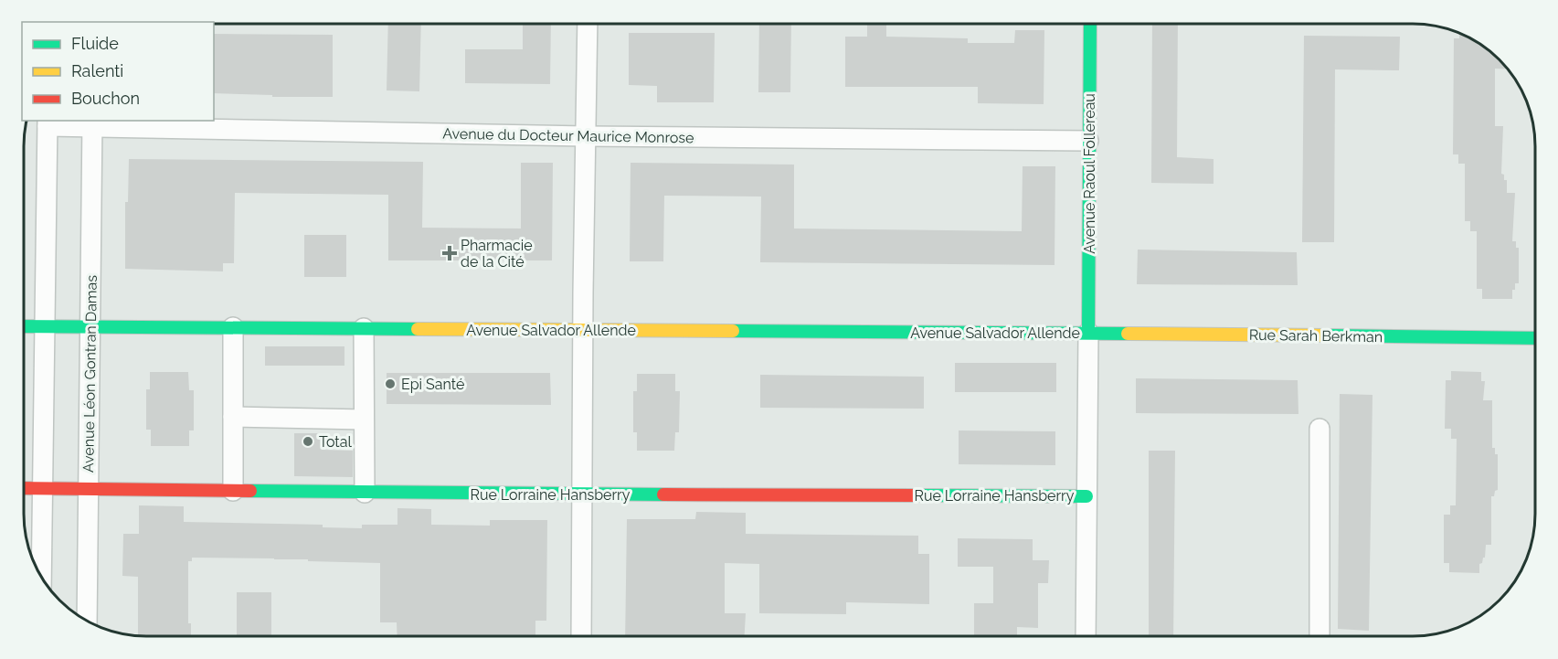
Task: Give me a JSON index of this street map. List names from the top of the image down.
{
  "streets": {
    "main road": [
      "Avenue Raoul Follereau",
      "Avenue Salvador Allende",
      "Rue Sarah Berkman",
      "Rue Lorraine Hansberry"
    ],
    "street": ["Avenue du Docteur Maurice Monrose", "Avenue Léon Gontran Damas"]
  },
  "crossings": [
    ["Avenue du Docteur Maurice Monrose", "Avenue Raoul Follereau"],
    ["Avenue du Docteur Maurice Monrose", "Avenue Léon Gontran Damas"],
    ["Avenue Raoul Follereau", "Avenue Salvador Allende"],
    ["Avenue Raoul Follereau", "Rue Sarah Berkman"],
    ["Avenue Salvador Allende", "Rue Sarah Berkman"],
    ["Avenue Salvador Allende", "Avenue Léon Gontran Damas"],
    ["Avenue Léon Gontran Damas", "Rue Lorraine Hansberry"]
  ],
  "places": {
    "health": ["Pharmacie de la Cité"],
    "other": ["Epi Santé", "Total"]
  },
  "legend": ["Fluide", "Ralenti", "Bouchon"]
}
